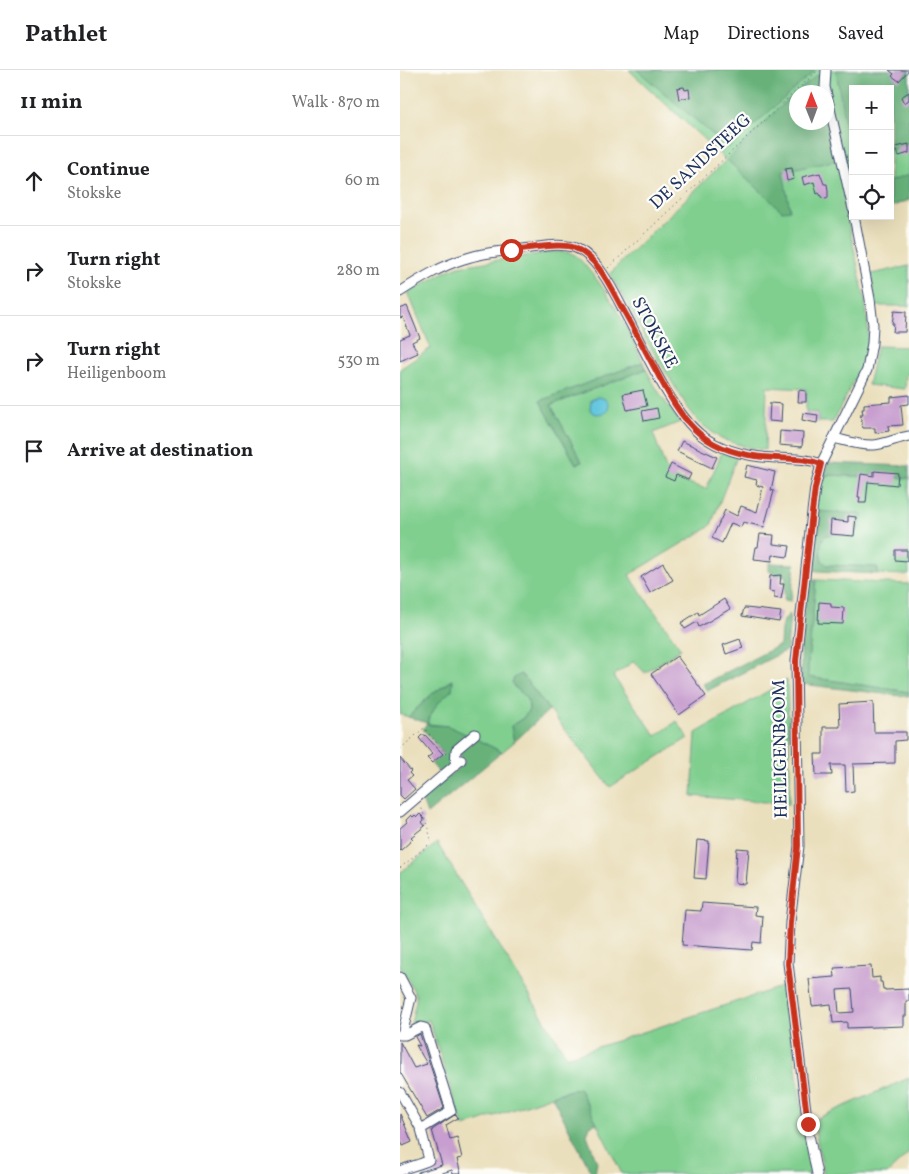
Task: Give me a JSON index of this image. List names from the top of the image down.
{
  "streets": {
    "street": ["STOKSKE", "HEILIGENBOOM"],
    "path": ["DE SANDSTEEG"]
  },
  "crossings": [
    ["DE SANDSTEEG", "STOKSKE"],
    ["STOKSKE", "HEILIGENBOOM"]
  ],
  "north": "top",
  "page": {
    "header": "Pathlet",
    "nav": ["Map", "Directions", "Saved"],
    "heading": ["11 min", "Walk · 870 m"],
    "map_buttons": ["+", "−"],
    "list": [
      ["Continue", "Stokske", "60 m"],
      ["Turn right", "Stokske", "280 m"],
      ["Turn right", "Heiligenboom", "530 m"],
      "Arrive at destination"
    ]
  }
}
